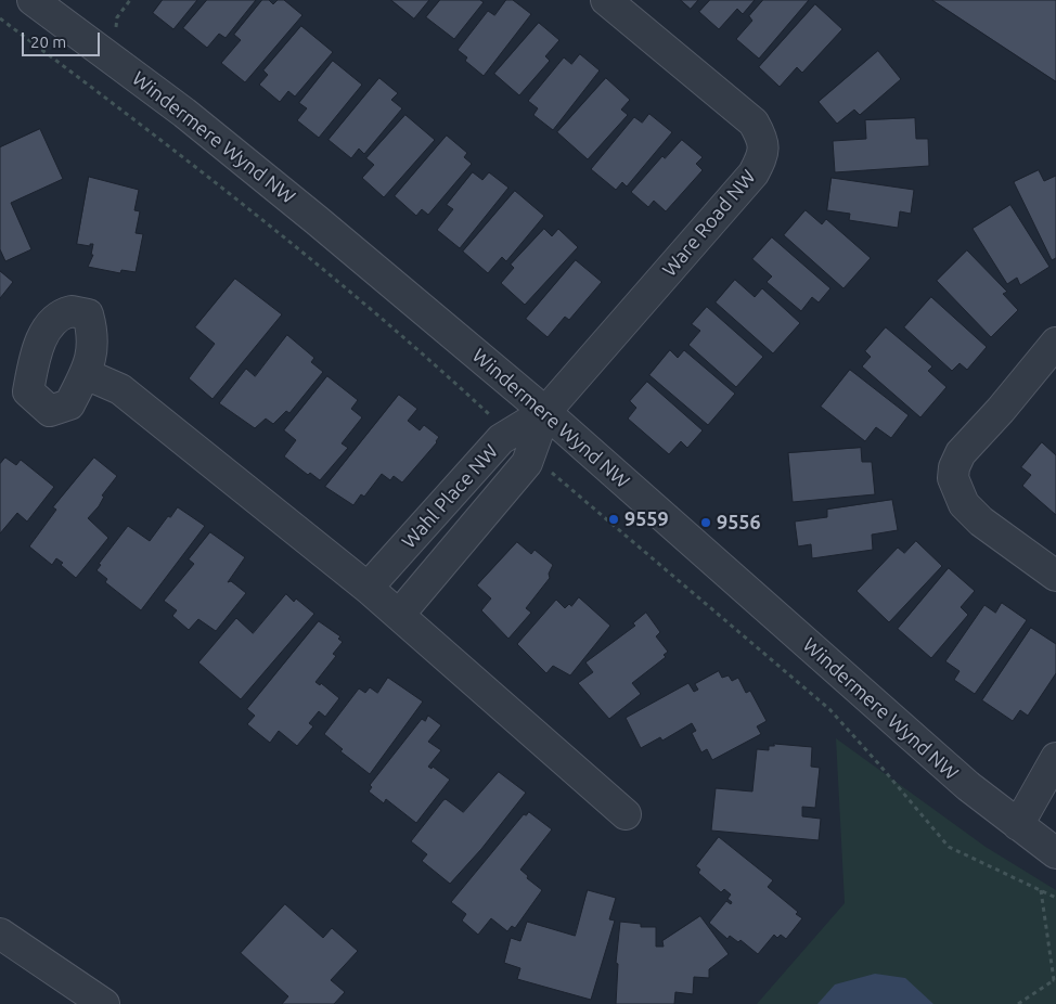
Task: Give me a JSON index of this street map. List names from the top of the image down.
{
  "streets": {
    "street": ["Windermere Wynd NW", "Ware Road NW", "Wahl Place NW"]
  },
  "crossings": [
    ["Windermere Wynd NW", "Ware Road NW"],
    ["Windermere Wynd NW", "Wahl Place NW"],
    ["Ware Road NW", "Wahl Place NW"]
  ],
  "places": ["9559", "9556"],
  "scale_bar": "20 m"
}
